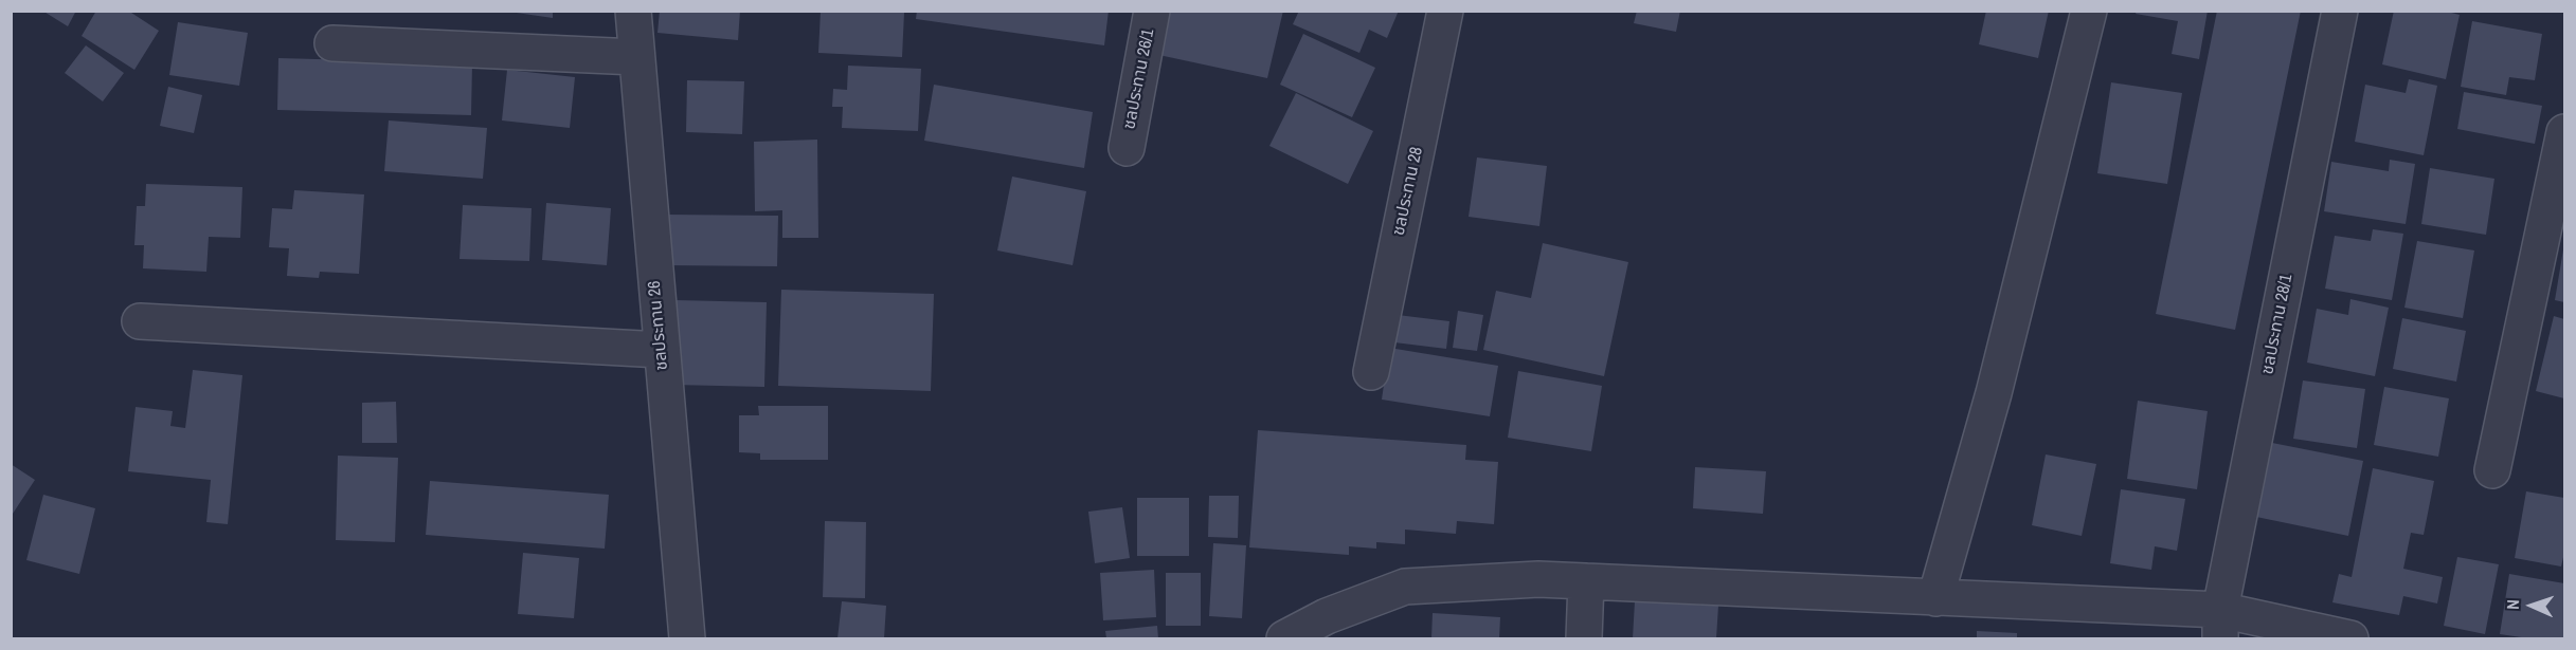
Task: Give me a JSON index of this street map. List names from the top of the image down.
{
  "streets": {
    "street": [
      "ชลประทาน 26/1",
      "ชลประทาน 28",
      "ชลประทาน 28/1",
      "ชลประทาน 26"
    ]
  },
  "north": "left"
}
